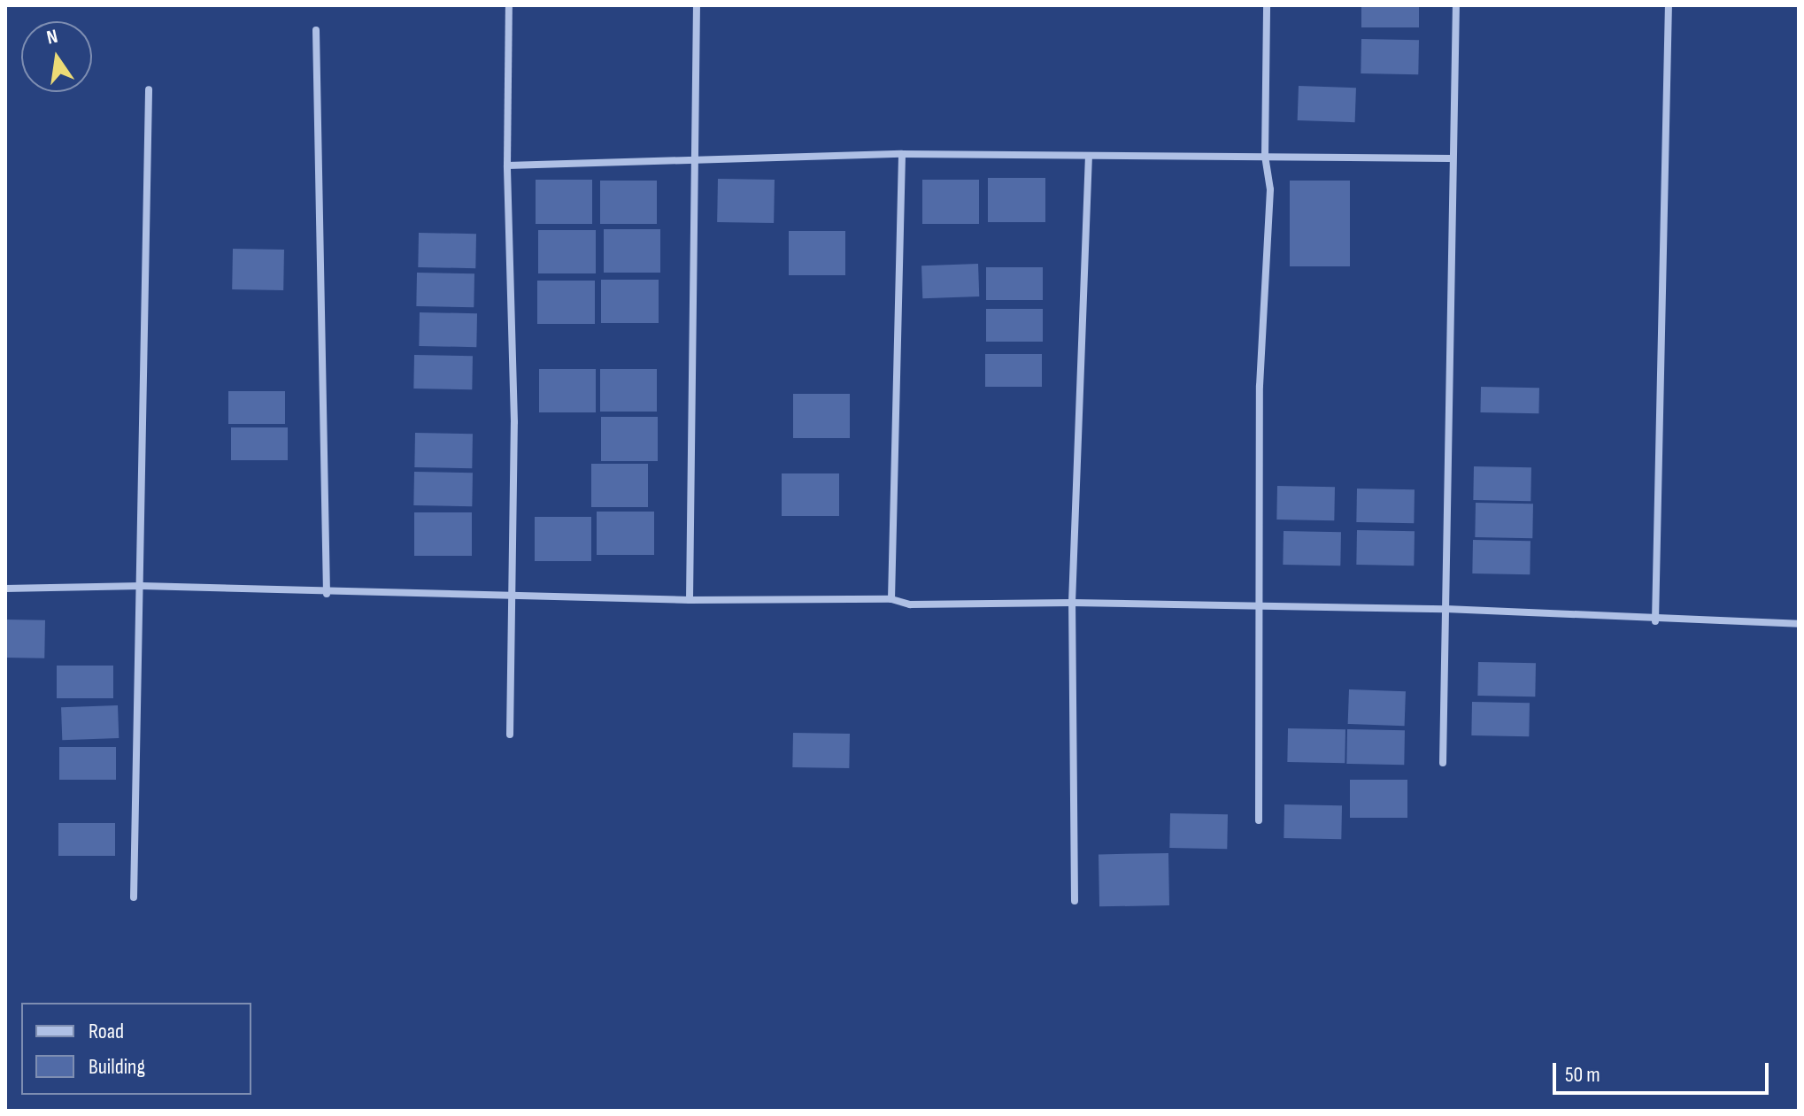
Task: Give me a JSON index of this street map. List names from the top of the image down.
{
  "legend": ["Road", "Building"],
  "scale_bar": "50 m",
  "north": "top"
}
